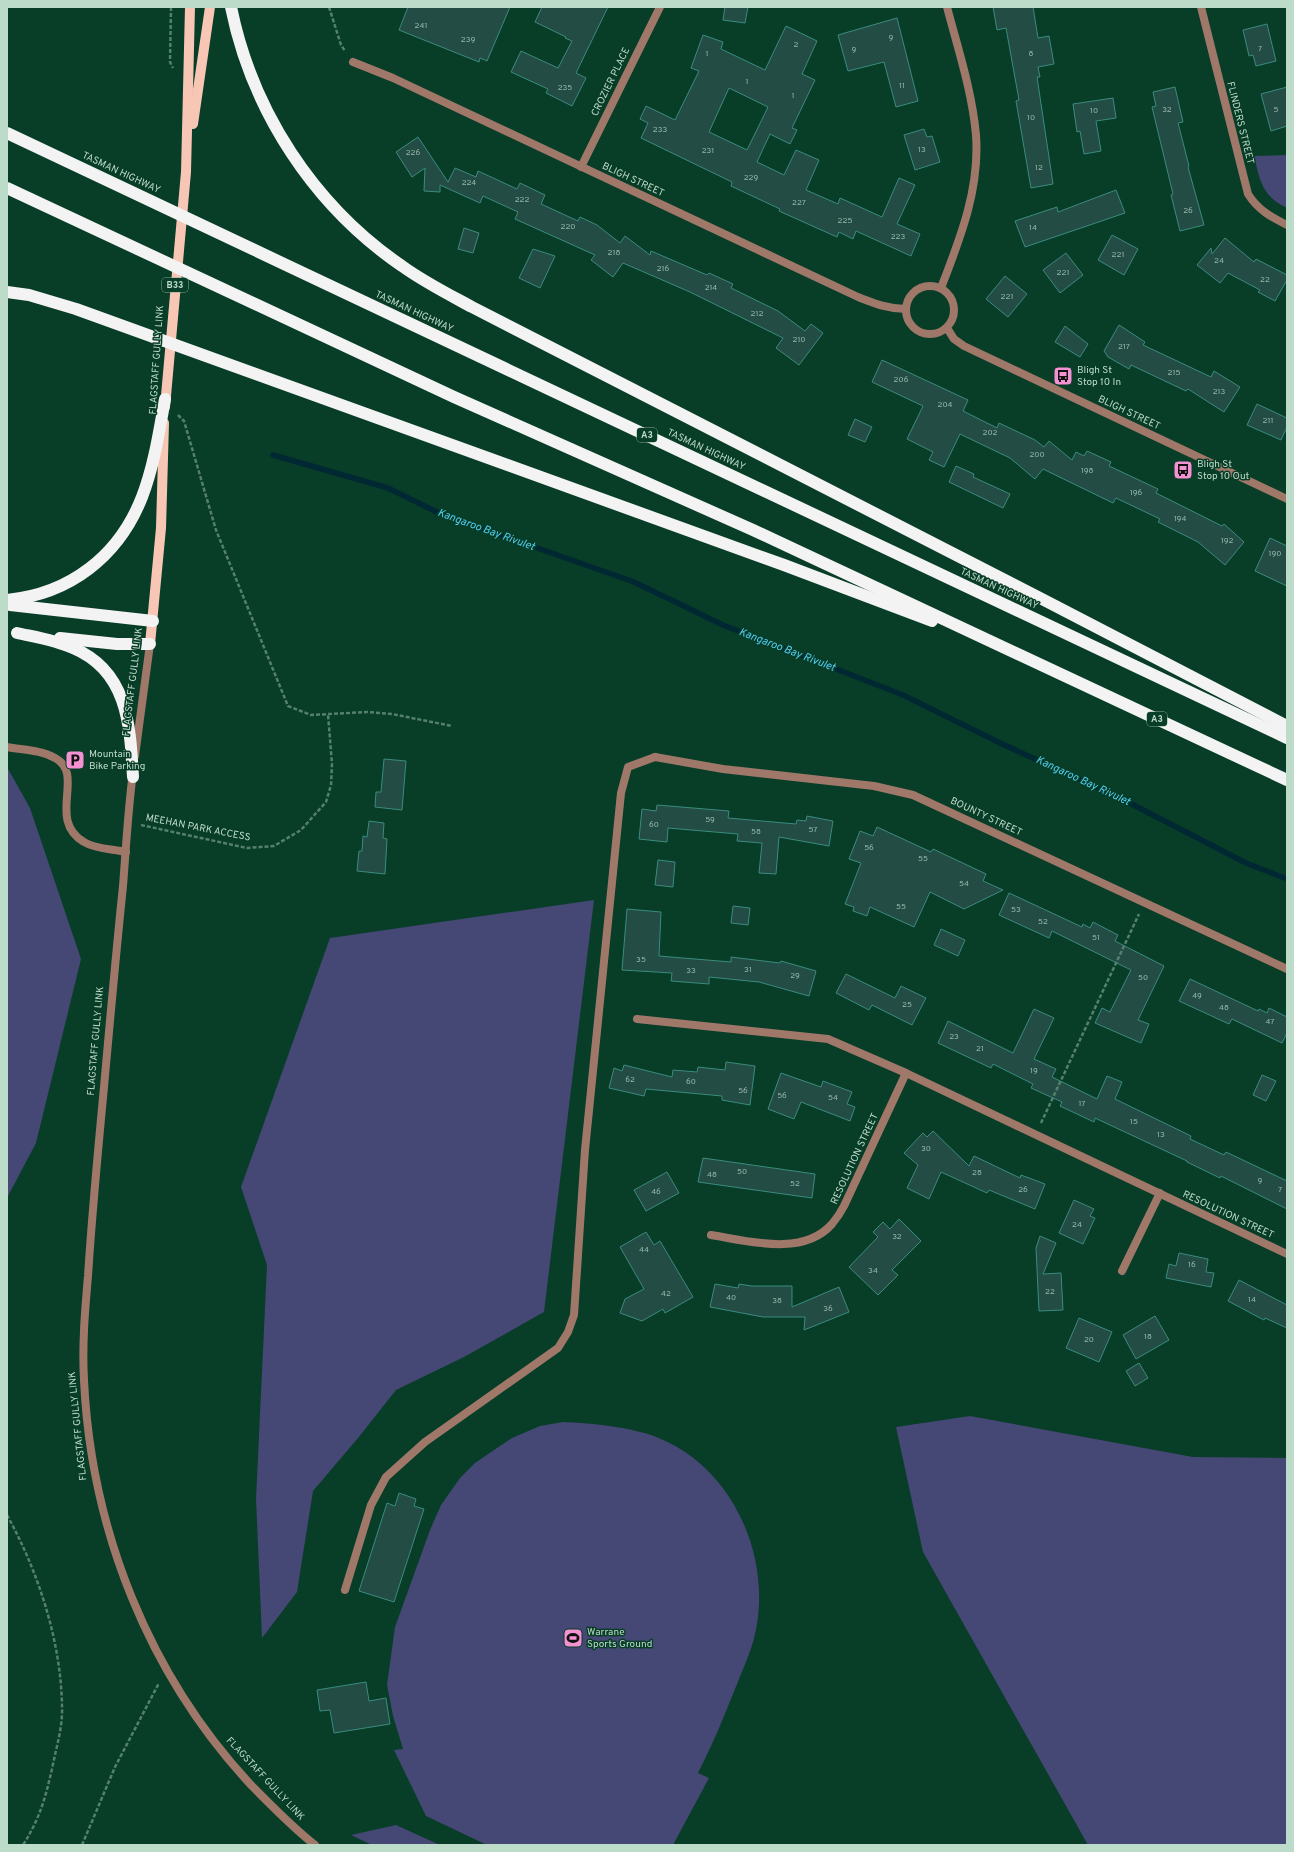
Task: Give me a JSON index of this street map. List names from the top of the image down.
{
  "streets": {
    "highway": ["TASMAN HIGHWAY", "A3"],
    "main road": ["B33", "FLAGSTAFF GULLY LINK"],
    "street": [
      "CROZIER PLACE",
      "FLINDERS STREET",
      "BLIGH STREET",
      "BOUNTY STREET",
      "RESOLUTION STREET"
    ],
    "path": ["MEEHAN PARK ACCESS"]
  },
  "crossings": [
    ["CROZIER PLACE", "BLIGH STREET"],
    ["FLAGSTAFF GULLY LINK", "MEEHAN PARK ACCESS"]
  ],
  "water": ["Kangaroo Bay Rivulet"],
  "places": {
    "bus stop": ["Bligh St Stop 10 In", "Bligh St Stop 10 Out"],
    "parking": ["Mountain Bike Parking"],
    "sports": ["Warrane Sports Ground"]
  },
  "house_numbers": [
    "241",
    "9",
    "239",
    "2",
    "7",
    "9",
    "1",
    "8",
    "1",
    "11",
    "235",
    "1",
    "32",
    "5",
    "10",
    "10",
    "233",
    "13",
    "231",
    "226",
    "12",
    "229",
    "224",
    "222",
    "227",
    "26",
    "225",
    "220",
    "14",
    "223",
    "218",
    "221",
    "24",
    "216",
    "221",
    "22",
    "214",
    "221",
    "212",
    "210",
    "217",
    "215",
    "206",
    "213",
    "204",
    "211",
    "202",
    "200",
    "198",
    "196",
    "194",
    "192",
    "190",
    "59",
    "60",
    "57",
    "58",
    "56",
    "55",
    "54",
    "55",
    "53",
    "52",
    "51",
    "35",
    "31",
    "33",
    "29",
    "50",
    "49",
    "25",
    "48",
    "47",
    "23",
    "21",
    "19",
    "62",
    "60",
    "56",
    "56",
    "54",
    "17",
    "15",
    "13",
    "30",
    "50",
    "28",
    "48",
    "9",
    "52",
    "26",
    "7",
    "46",
    "24",
    "32",
    "44",
    "16",
    "34",
    "22",
    "42",
    "40",
    "14",
    "38",
    "36",
    "18",
    "20"
  ]
}
